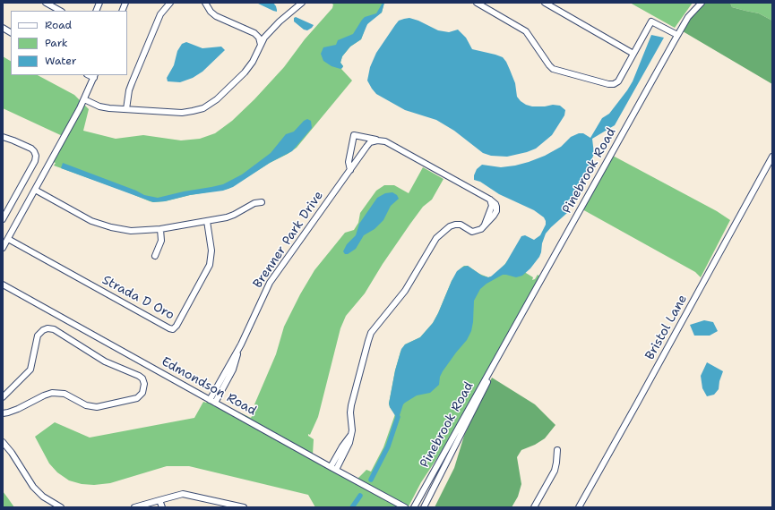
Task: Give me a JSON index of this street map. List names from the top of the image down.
{
  "streets": {
    "street": [
      "Pinebrook Road",
      "Brenner Park Drive",
      "Strada D Oro",
      "Bristol Lane",
      "Edmondson Road"
    ]
  },
  "crossings": [
    ["Brenner Park Drive", "Edmondson Road"]
  ],
  "legend": ["Road", "Park", "Water"]
}
